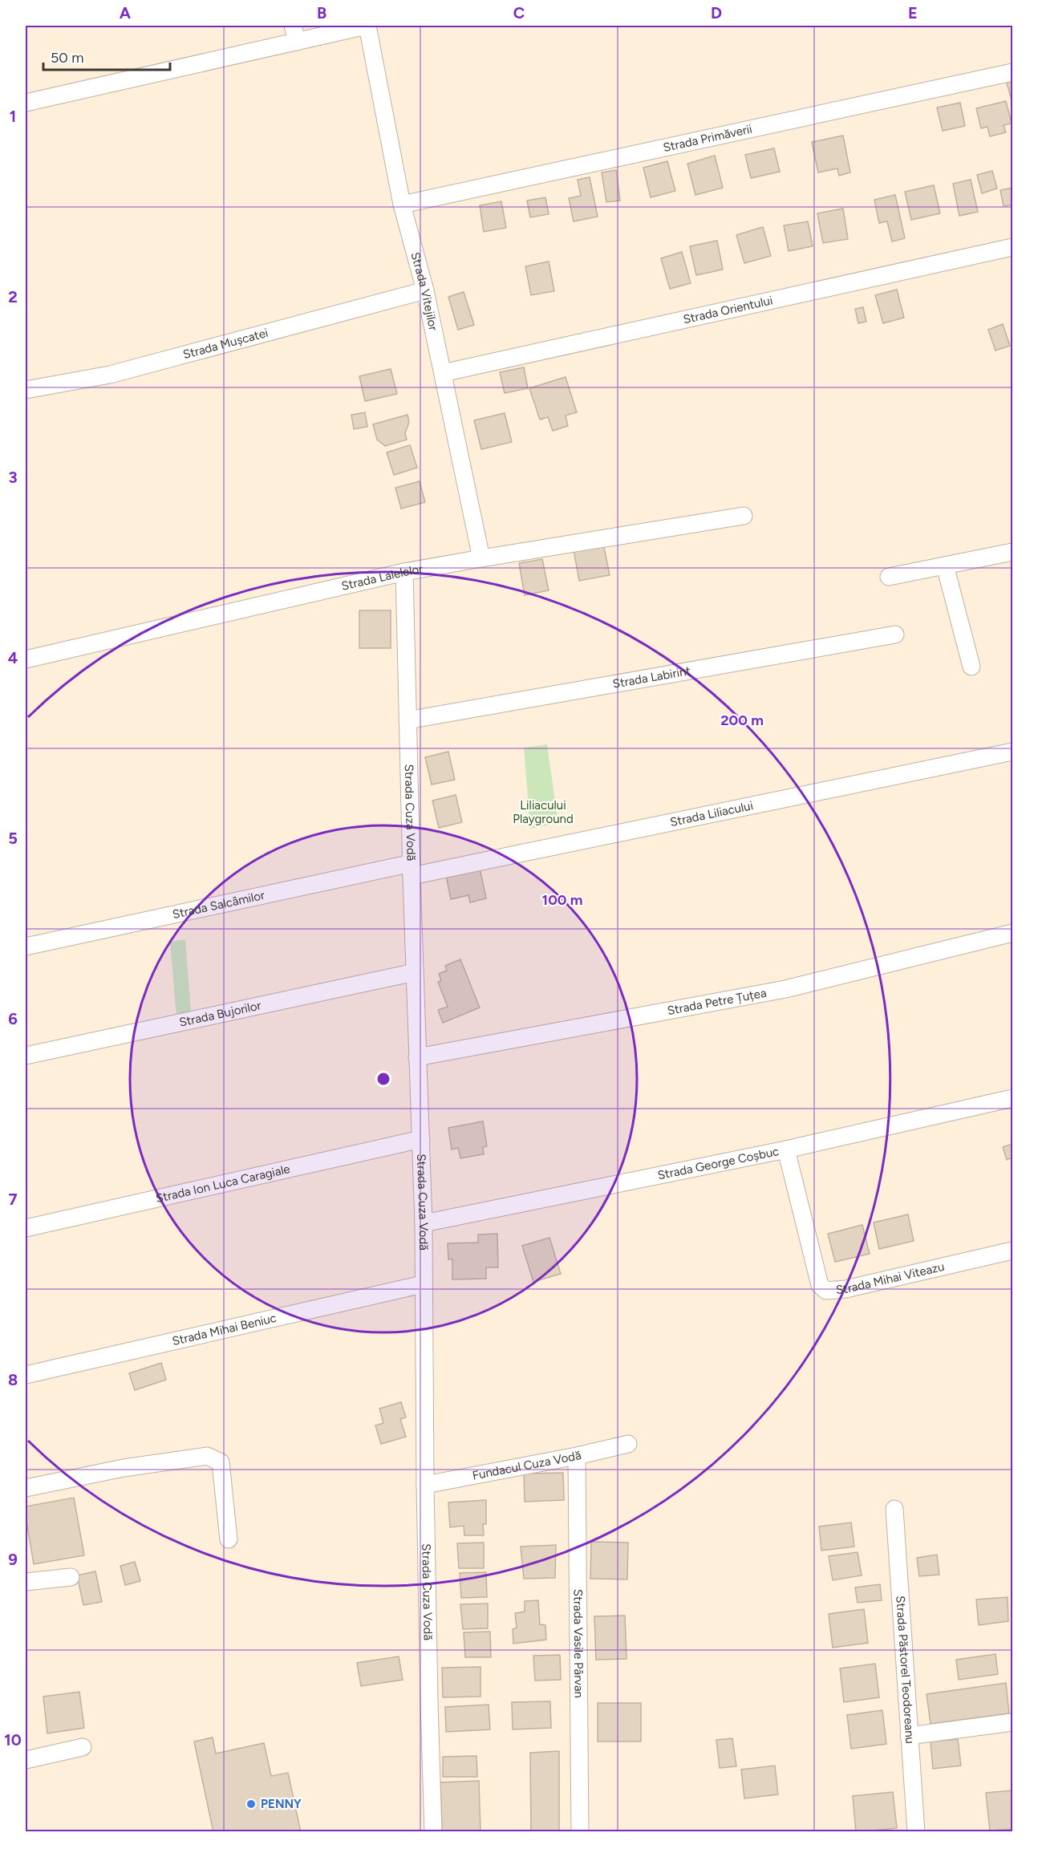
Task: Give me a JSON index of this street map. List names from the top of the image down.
{
  "streets": {
    "street": [
      "Strada Primăverii",
      "Strada Vitejilor",
      "Strada Orientului",
      "Strada Mușcatei",
      "Strada Lalelelor",
      "Strada Labirint",
      "Strada Cuza Vodă",
      "Strada Liliacului",
      "Strada Salcâmilor",
      "Strada Petre Țuțea",
      "Strada Bujorilor",
      "Strada George Coșbuc",
      "Strada Ion Luca Caragiale",
      "Strada Mihai Viteazu",
      "Strada Mihai Beniuc",
      "Fundacul Cuza Vodă",
      "Strada Vasile Pârvan",
      "Strada Păstorel Teodoreanu"
    ]
  },
  "crossings": [
    ["Strada Primăverii", "Strada Vitejilor"],
    ["Strada Vitejilor", "Strada Orientului"],
    ["Strada Vitejilor", "Strada Mușcatei"],
    ["Strada Vitejilor", "Strada Lalelelor"],
    ["Strada Lalelelor", "Strada Cuza Vodă"],
    ["Strada Labirint", "Strada Cuza Vodă"],
    ["Strada Cuza Vodă", "Strada Liliacului"],
    ["Strada Cuza Vodă", "Strada Salcâmilor"],
    ["Strada Cuza Vodă", "Strada Petre Țuțea"],
    ["Strada Cuza Vodă", "Strada Bujorilor"],
    ["Strada Cuza Vodă", "Strada George Coșbuc"],
    ["Strada Cuza Vodă", "Strada Ion Luca Caragiale"],
    ["Strada Cuza Vodă", "Strada Mihai Beniuc"],
    ["Strada Cuza Vodă", "Fundacul Cuza Vodă"],
    ["Strada Liliacului", "Strada Salcâmilor"],
    ["Strada George Coșbuc", "Strada Mihai Viteazu"],
    ["Fundacul Cuza Vodă", "Strada Vasile Pârvan"]
  ],
  "parks": ["Liliacului Playground"],
  "places": ["PENNY"],
  "scale_bar": "50 m",
  "grid": {
    "columns": [
      "A",
      "B",
      "C",
      "D",
      "E"
    ],
    "rows": [
      "1",
      "2",
      "3",
      "4",
      "5",
      "6",
      "7",
      "8",
      "9",
      "10"
    ]
  },
  "rings": ["200 m", "100 m"]
}
